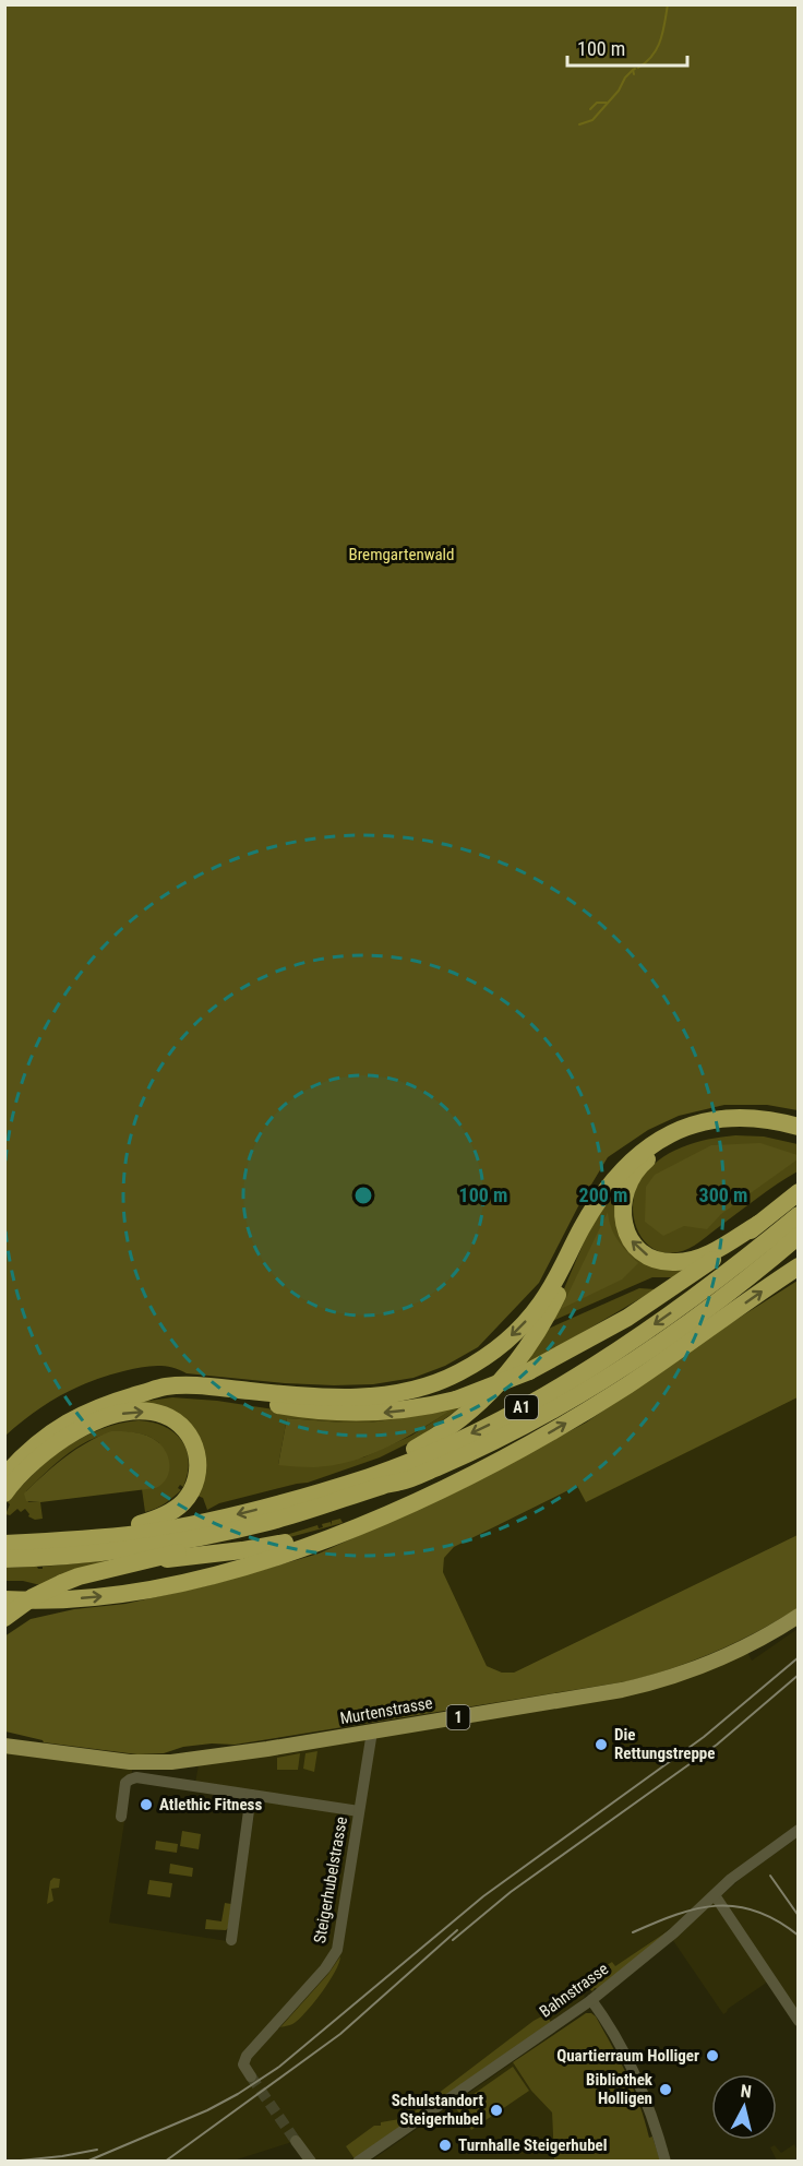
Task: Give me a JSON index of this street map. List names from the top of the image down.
{
  "streets": {
    "highway": ["A1"],
    "main road": ["Murtenstrasse", "1"],
    "street": ["Steigerhubelstrasse", "Bahnstrasse"]
  },
  "crossings": [
    ["Murtenstrasse", "Steigerhubelstrasse"]
  ],
  "parks": ["Bremgartenwald"],
  "places": [
    "Die Rettungstreppe",
    "Atlethic Fitness",
    "Quartierraum Holliger",
    "Bibliothek Holligen",
    "Schulstandort Steigerhubel",
    "Turnhalle Steigerhubel"
  ],
  "scale_bar": "100 m",
  "north": "top",
  "rings": ["100 m", "200 m", "300 m"]
}
